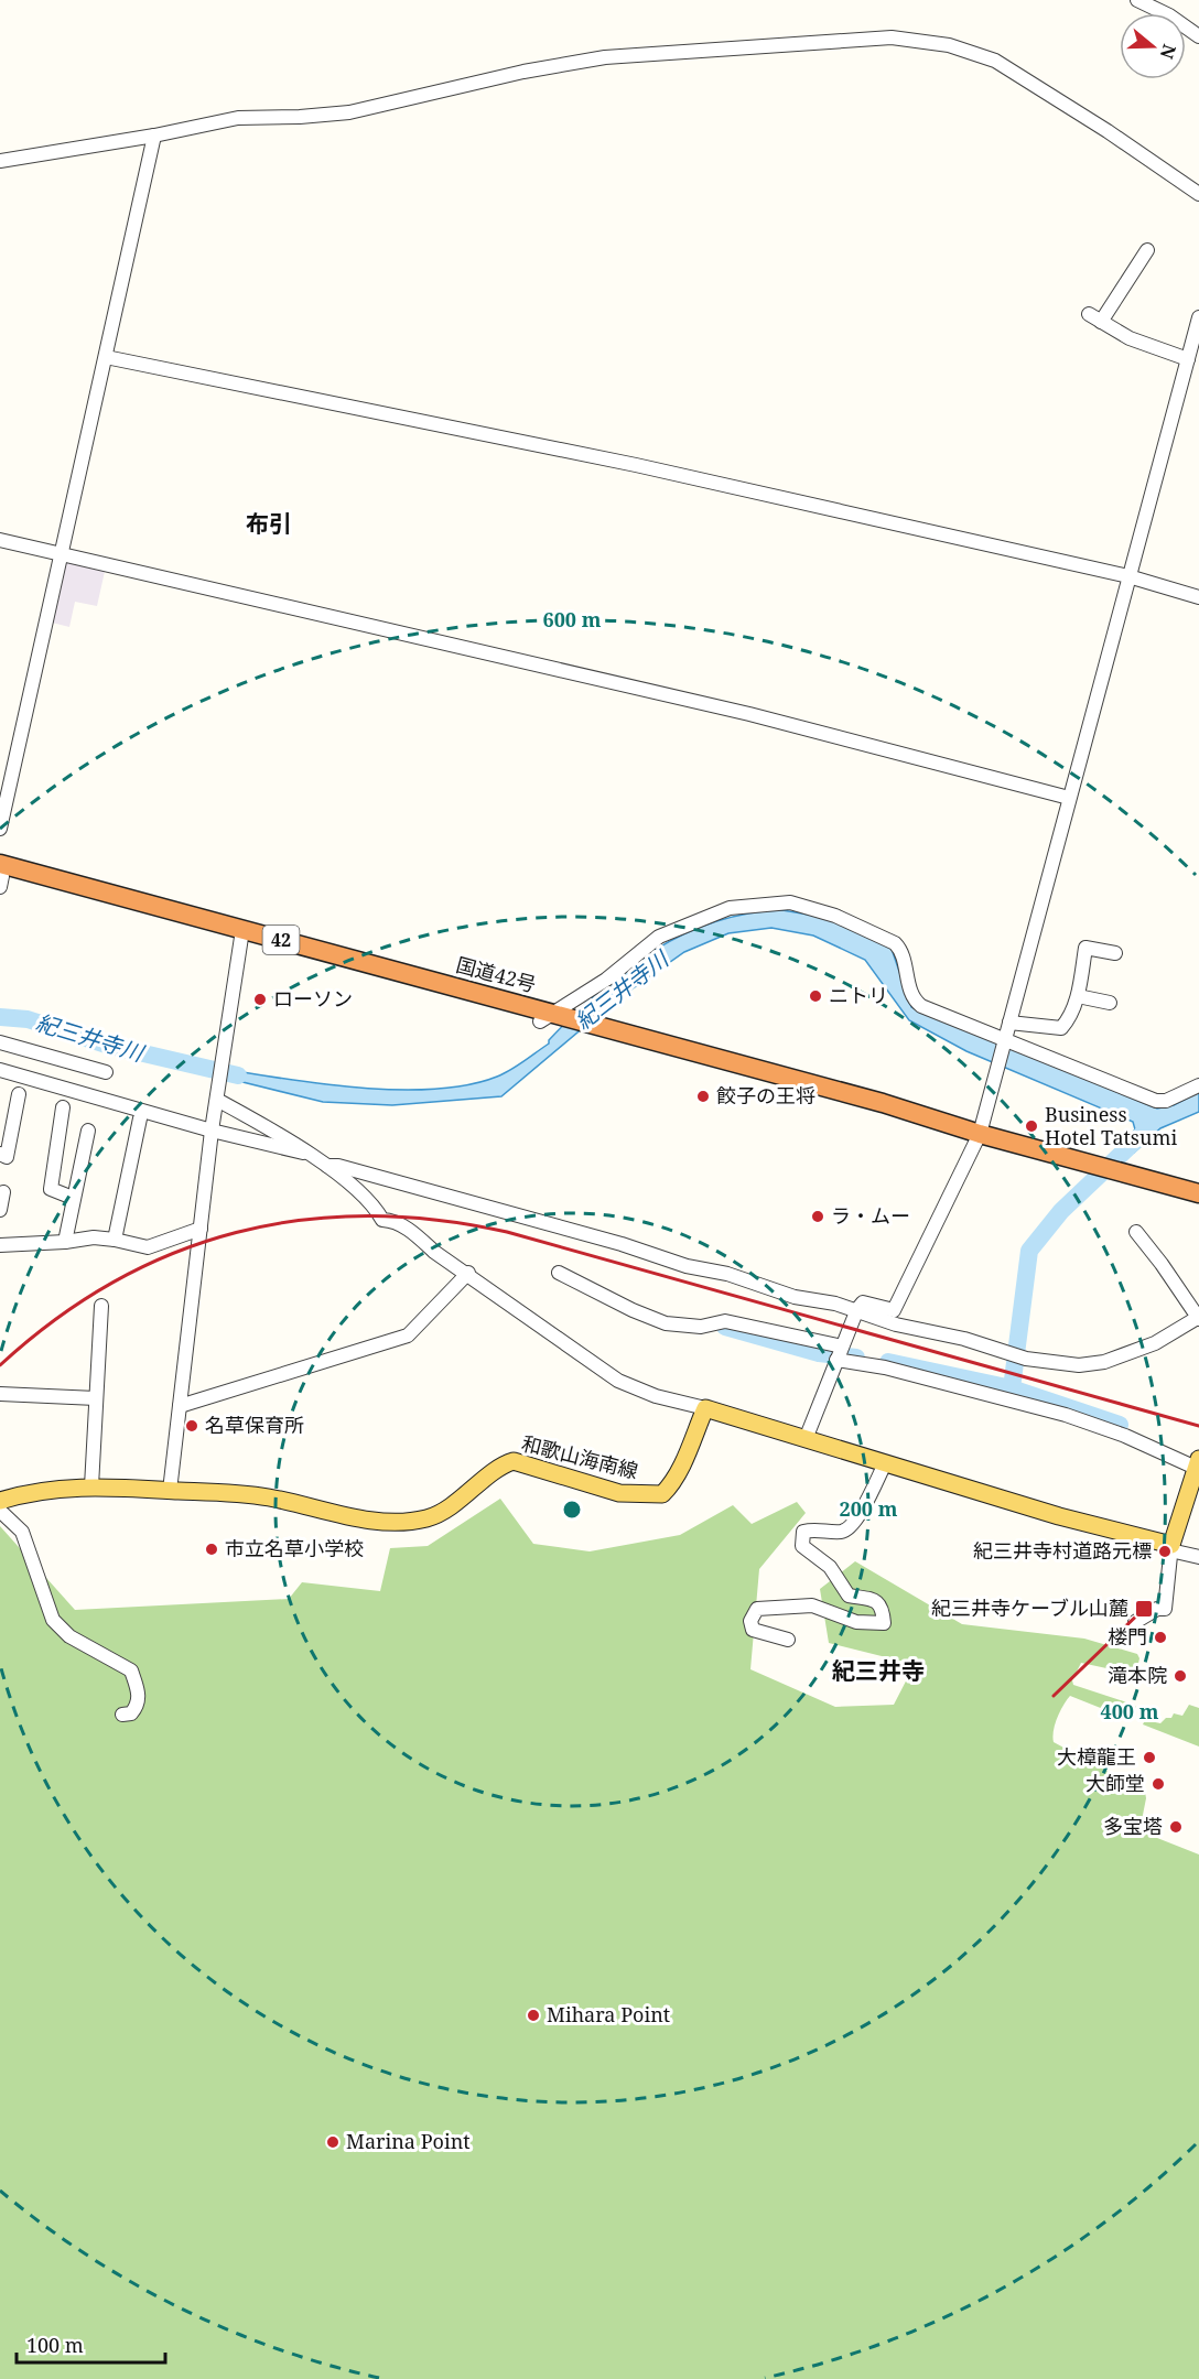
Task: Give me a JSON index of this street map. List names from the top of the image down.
{
  "streets": {
    "highway": ["42", "国道42号"],
    "main road": ["和歌山海南線"]
  },
  "districts": ["布引", "紀三井寺"],
  "water": ["紀三井寺川"],
  "places": {
    "other": [
      "ニトリ",
      "ローソン",
      "餃子の王将",
      "Business Hotel Tatsumi",
      "ラ・ムー",
      "名草保育所",
      "市立名草小学校",
      "紀三井寺村道路元標",
      "楼門",
      "滝本院",
      "大樟龍王",
      "大師堂",
      "多宝塔",
      "Mihara Point",
      "Marina Point"
    ],
    "transit": ["紀三井寺ケーブル山麓"]
  },
  "scale_bar": "100 m",
  "north": "right",
  "rings": ["600 m", "200 m", "400 m"]
}
